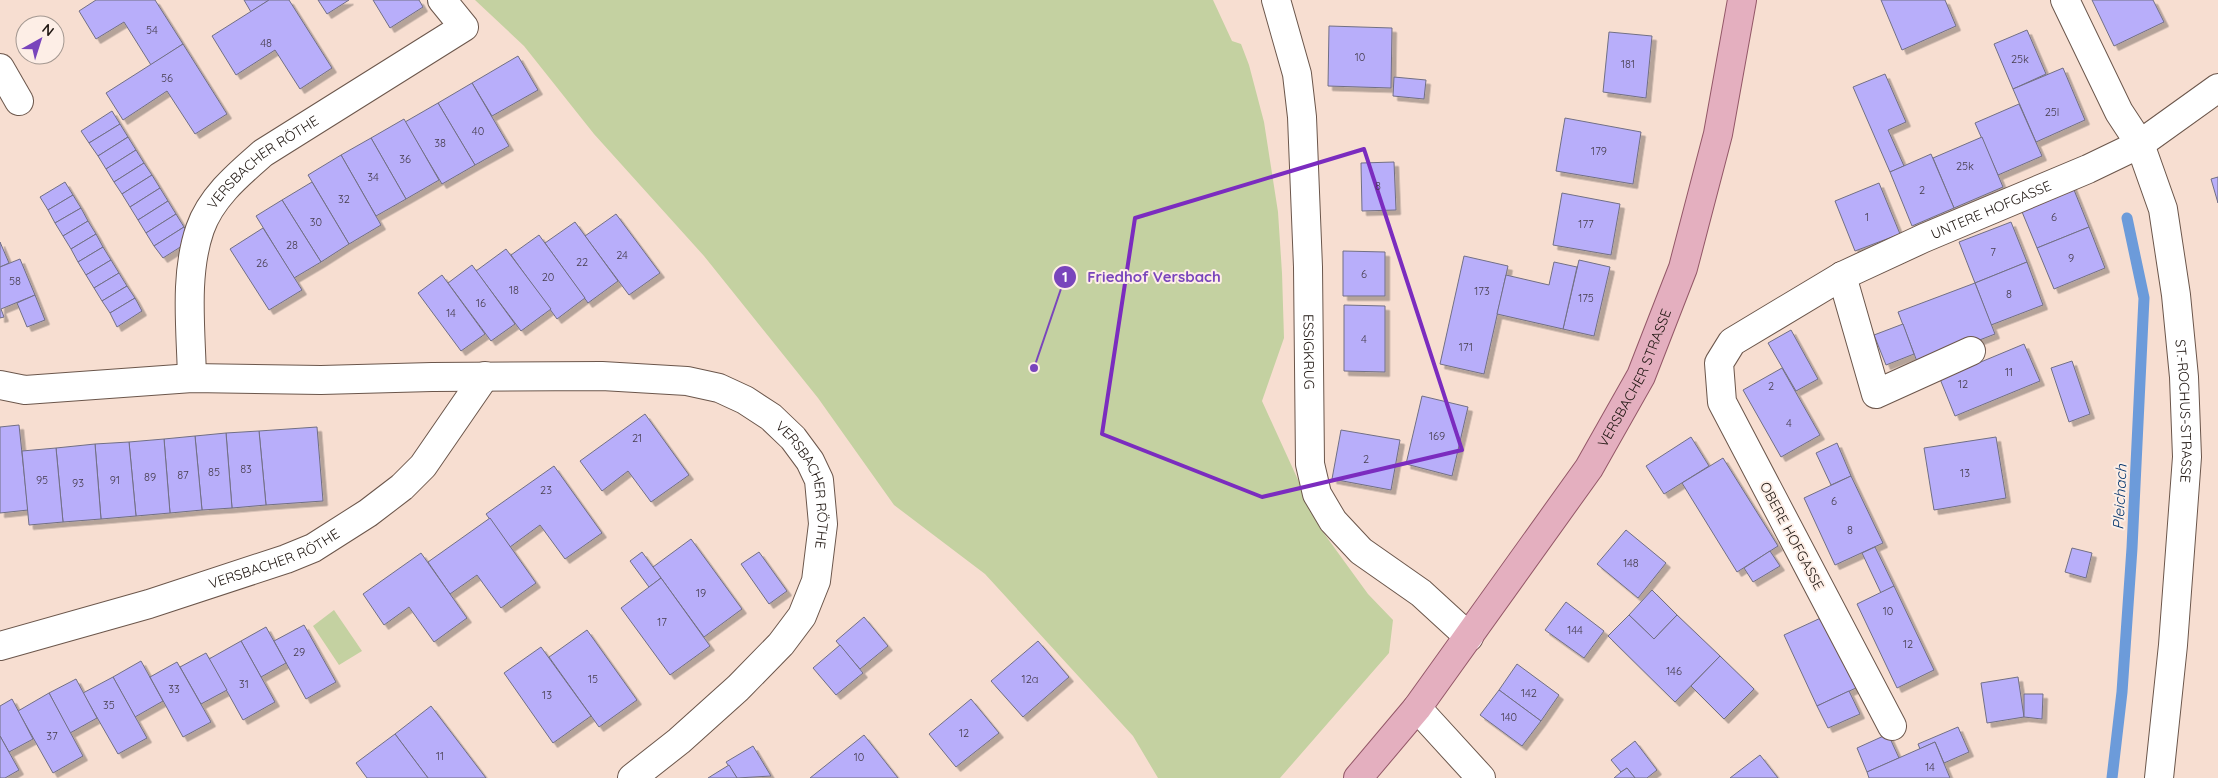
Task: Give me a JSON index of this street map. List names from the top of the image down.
{
  "streets": {
    "main road": ["VERSBACHER STRASSE"],
    "street": [
      "VERSBACHER RÖTHE",
      "UNTERE HOFGASSE",
      "ESSIGKRUG",
      "ST.-ROCHUS-STRASSE",
      "OBERE HOFGASSE"
    ]
  },
  "crossings": [
    ["UNTERE HOFGASSE", "ST.-ROCHUS-STRASSE"],
    ["UNTERE HOFGASSE", "OBERE HOFGASSE"],
    ["ESSIGKRUG", "VERSBACHER STRASSE"]
  ],
  "water": ["Pleichach"],
  "places": ["Friedhof Versbach"],
  "house_numbers": [
    "54",
    "48",
    "10",
    "25k",
    "181",
    "56",
    "25l",
    "40",
    "38",
    "179",
    "36",
    "25k",
    "34",
    "8",
    "2",
    "32",
    "1",
    "6",
    "30",
    "177",
    "28",
    "7",
    "24",
    "9",
    "22",
    "26",
    "6",
    "20",
    "58",
    "18",
    "173",
    "8",
    "175",
    "16",
    "14",
    "4",
    "171",
    "11",
    "12",
    "2",
    "4",
    "169",
    "21",
    "2",
    "83",
    "85",
    "13",
    "87",
    "89",
    "95",
    "91",
    "93",
    "23",
    "6",
    "8",
    "148",
    "19",
    "10",
    "17",
    "144",
    "12",
    "29",
    "146",
    "15",
    "12a",
    "31",
    "33",
    "142",
    "13",
    "35",
    "140",
    "12",
    "37",
    "11",
    "10",
    "14"
  ],
  "north": "top right"
}
